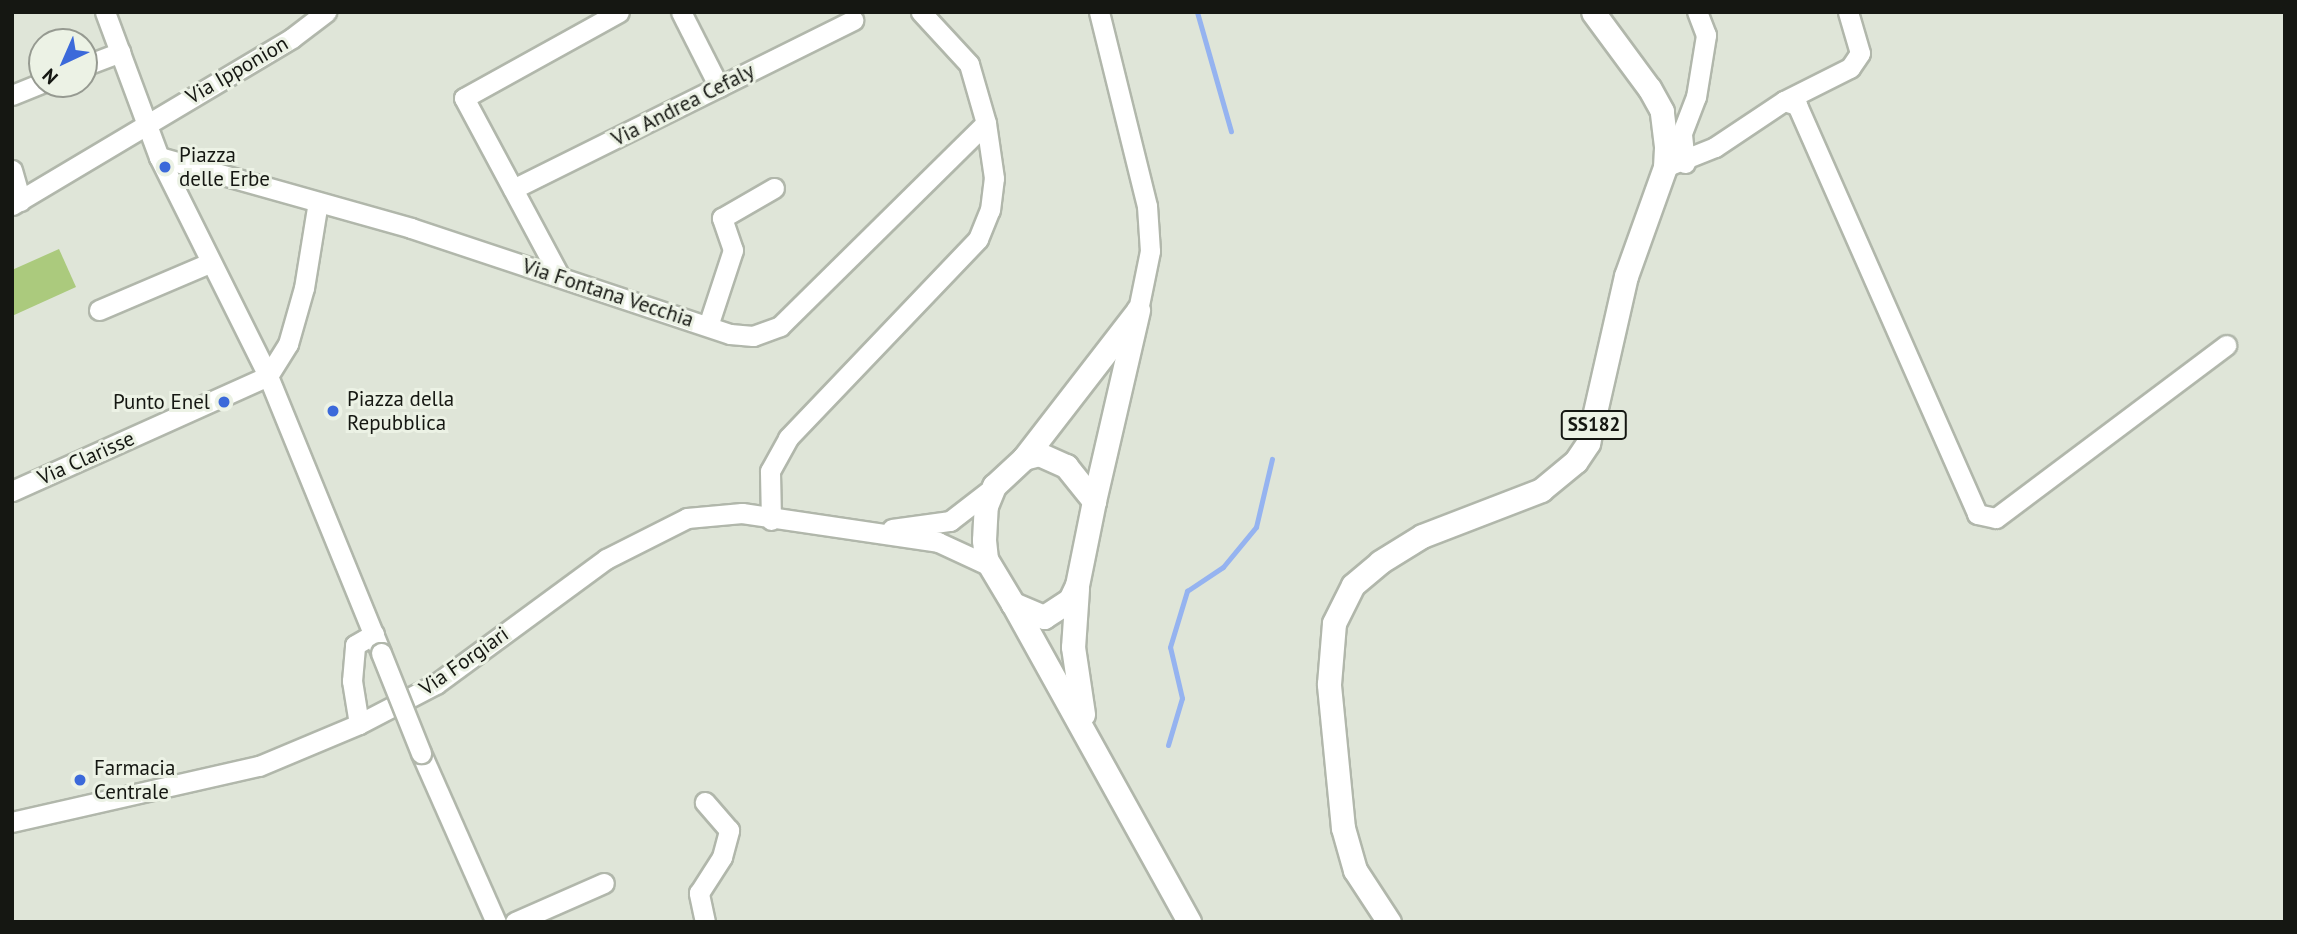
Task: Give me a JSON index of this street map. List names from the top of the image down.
{
  "streets": {
    "main road": ["SS182"],
    "street": [
      "Via Ipponion",
      "Via Andrea Cefaly",
      "Via Fontana Vecchia",
      "Via Clarisse",
      "Via Forgiari"
    ]
  },
  "places": [
    "Piazza delle Erbe",
    "Punto Enel",
    "Piazza della Repubblica",
    "Farmacia Centrale"
  ],
  "north": "bottom left"
}
